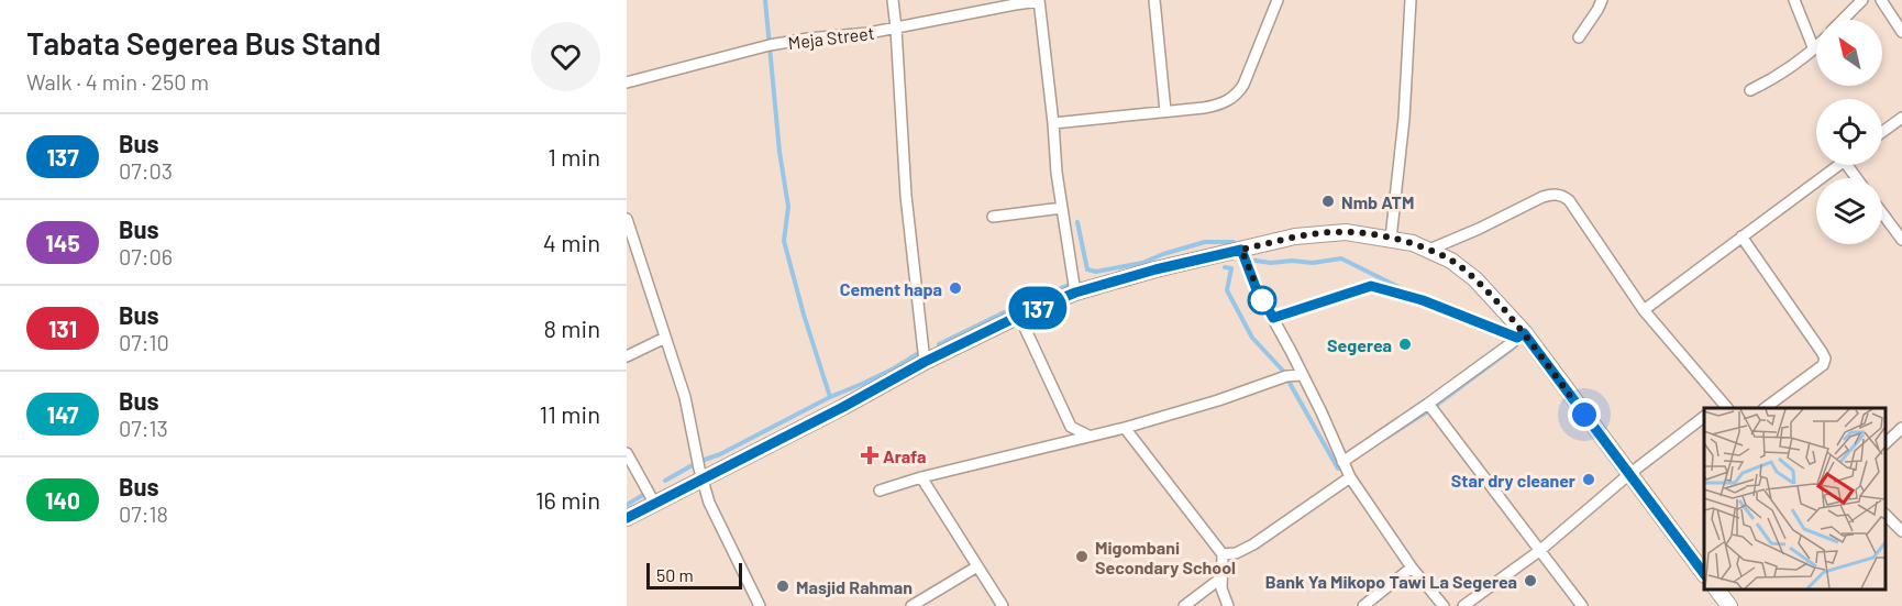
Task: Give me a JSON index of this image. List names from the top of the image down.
{
  "streets": {
    "street": ["Meja Street"]
  },
  "places": {
    "other": [
      "Nmb ATM",
      "Cement hapa",
      "Segerea",
      "Star dry cleaner",
      "Migombani Secondary School",
      "Bank Ya Mikopo Tawi La Segerea",
      "Masjid Rahman"
    ],
    "health": ["Arafa"]
  },
  "lines": ["bus line 137"],
  "scale_bar": "50 m",
  "north": "top left",
  "page": {
    "heading": ["Tabata Segerea Bus Stand", "Walk · 4 min · 250 m"],
    "on_map": "137",
    "list": [
      {
        "mark": "137",
        "name": "Bus",
        "note": "07:03",
        "value": "1 min"
      },
      {
        "mark": "145",
        "name": "Bus",
        "note": "07:06",
        "value": "4 min"
      },
      {
        "mark": "131",
        "name": "Bus",
        "note": "07:10",
        "value": "8 min"
      },
      {
        "mark": "147",
        "name": "Bus",
        "note": "07:13",
        "value": "11 min"
      },
      {
        "mark": "140",
        "name": "Bus",
        "note": "07:18",
        "value": "16 min"
      }
    ],
    "scale": "50 m"
  }
}
